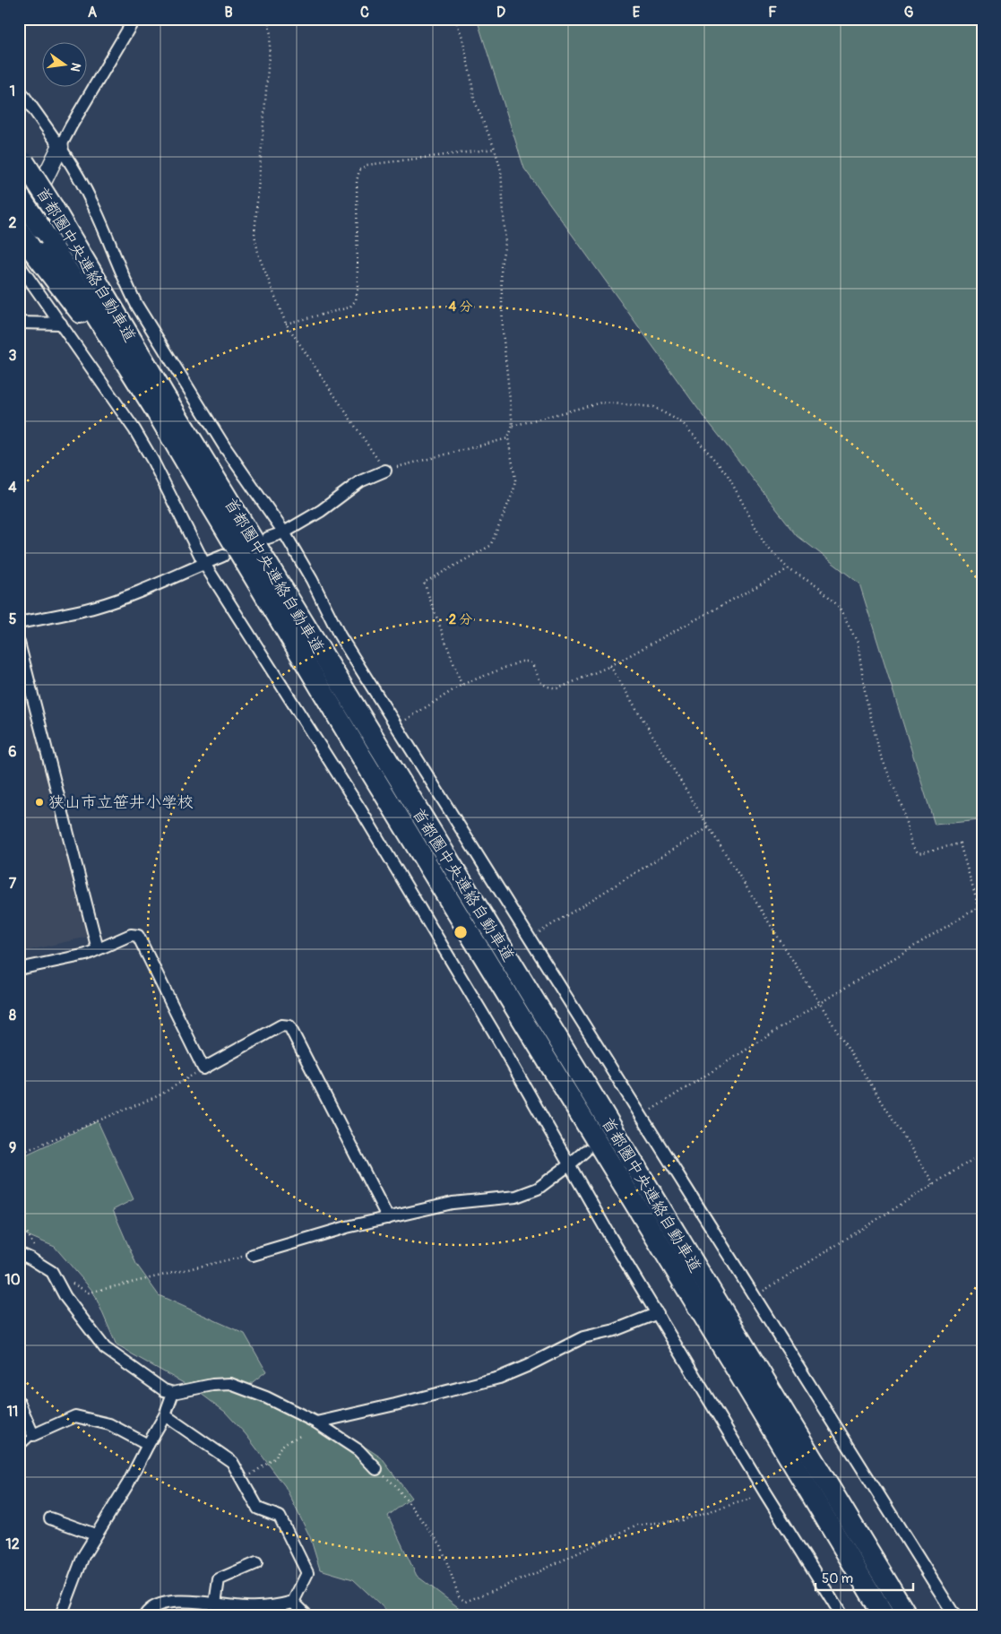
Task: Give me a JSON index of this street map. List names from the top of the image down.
{
  "streets": {
    "highway": ["首都圏中央連絡自動車道"]
  },
  "places": ["狭山市立笹井小学校"],
  "scale_bar": "50 m",
  "north": "right",
  "grid": {
    "columns": [
      "A",
      "B",
      "C",
      "D",
      "E",
      "F",
      "G"
    ],
    "rows": [
      "1",
      "2",
      "3",
      "4",
      "5",
      "6",
      "7",
      "8",
      "9",
      "10",
      "11",
      "12"
    ]
  },
  "rings": ["4 分", "2 分"]
}
